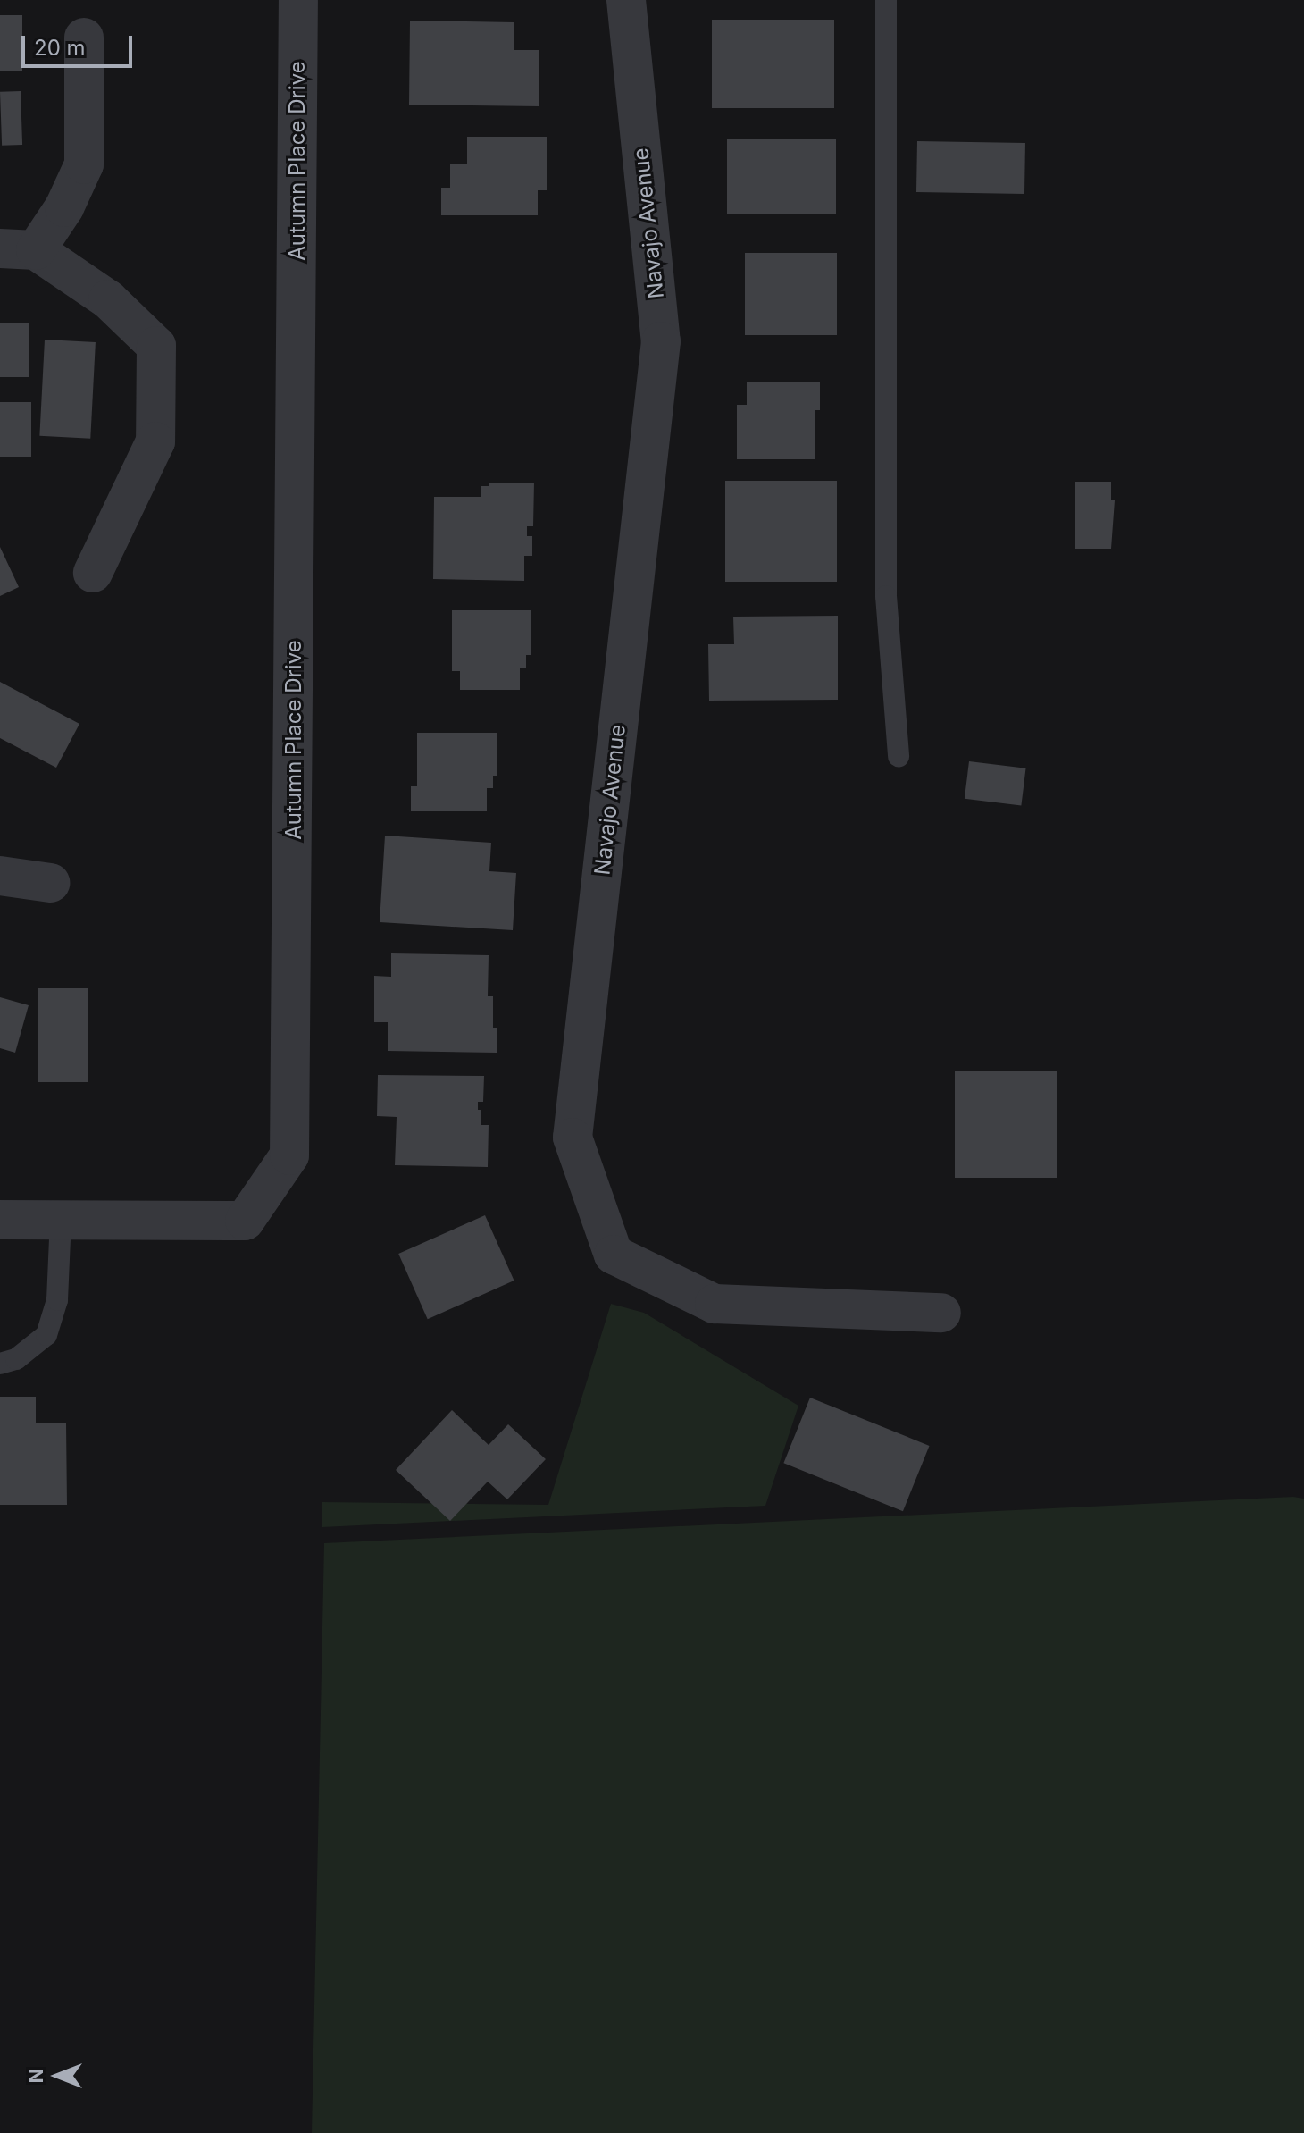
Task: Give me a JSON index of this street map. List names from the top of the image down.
{
  "streets": {
    "street": ["Autumn Place Drive", "Navajo Avenue"]
  },
  "scale_bar": "20 m",
  "north": "left"
}
